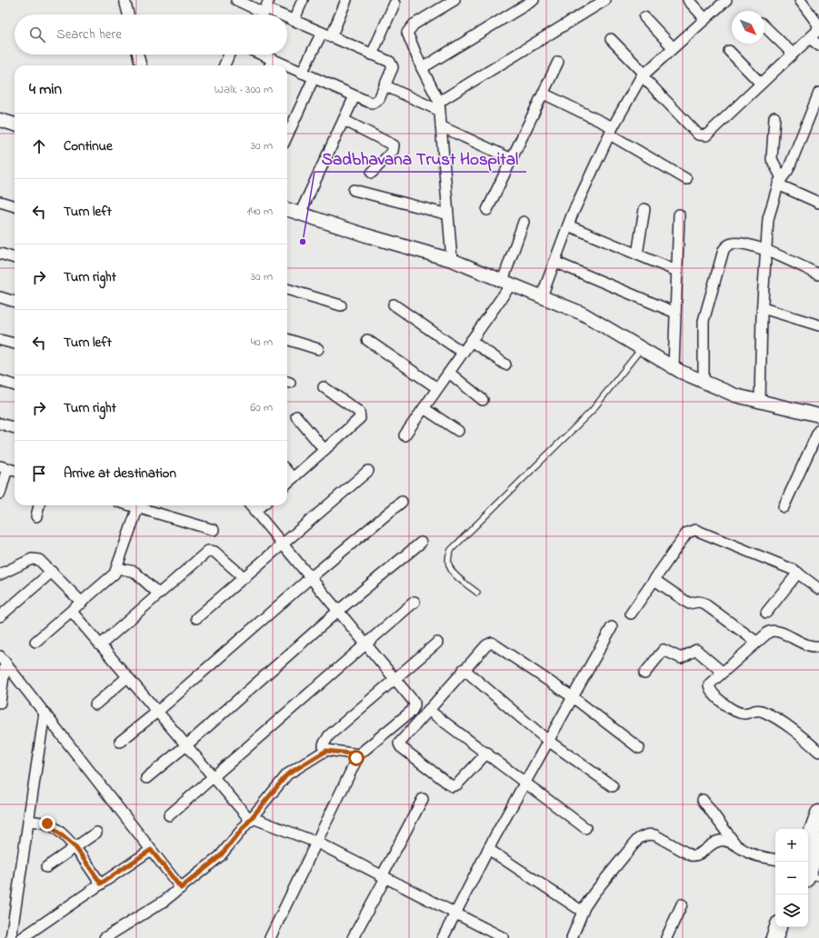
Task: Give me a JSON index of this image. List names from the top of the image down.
{
  "places": ["Sadbhavana Trust Hospital"],
  "north": "bottom right",
  "page": {
    "search": "Search here",
    "heading": ["4 min", "Walk · 300 m"],
    "list": [
      ["Continue", "30 m"],
      ["Turn left", "140 m"],
      ["Turn right", "30 m"],
      ["Turn left", "40 m"],
      ["Turn right", "60 m"],
      "Arrive at destination"
    ],
    "map_buttons": ["+", "−"]
  }
}
